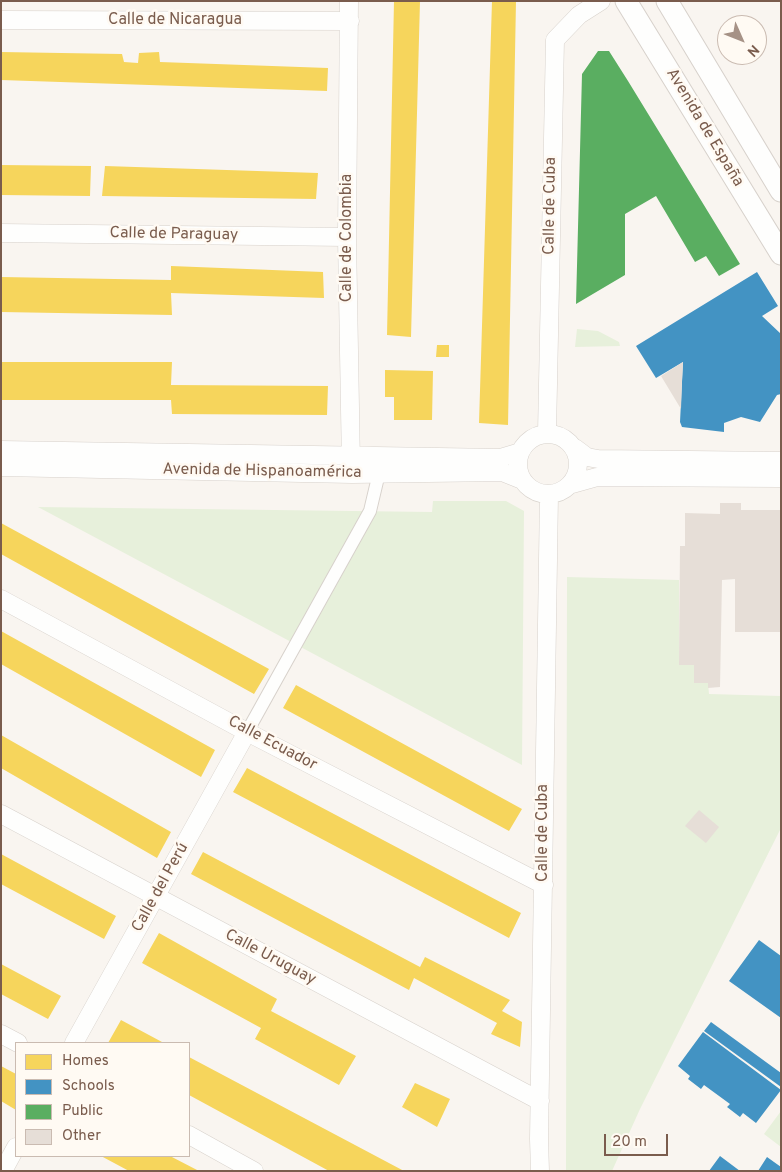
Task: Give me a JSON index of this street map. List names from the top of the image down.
{
  "streets": {
    "street": [
      "Calle de Nicaragua",
      "Avenida de España",
      "Calle de Cuba",
      "Calle de Paraguay",
      "Calle de Colombia",
      "Avenida de Hispanoamérica",
      "Calle Ecuador",
      "Calle del Perú",
      "Calle Uruguay"
    ]
  },
  "crossings": [
    ["Calle de Nicaragua", "Calle de Colombia"],
    ["Calle de Cuba", "Avenida de Hispanoamérica"],
    ["Calle de Cuba", "Calle Ecuador"],
    ["Calle de Cuba", "Calle Uruguay"],
    ["Calle de Paraguay", "Calle de Colombia"],
    ["Calle de Colombia", "Avenida de Hispanoamérica"],
    ["Calle Ecuador", "Calle del Perú"],
    ["Calle del Perú", "Calle Uruguay"]
  ],
  "legend": [
    "Homes",
    "Schools",
    "Public",
    "Other"
  ],
  "scale_bar": "20 m",
  "north": "bottom right"
}
